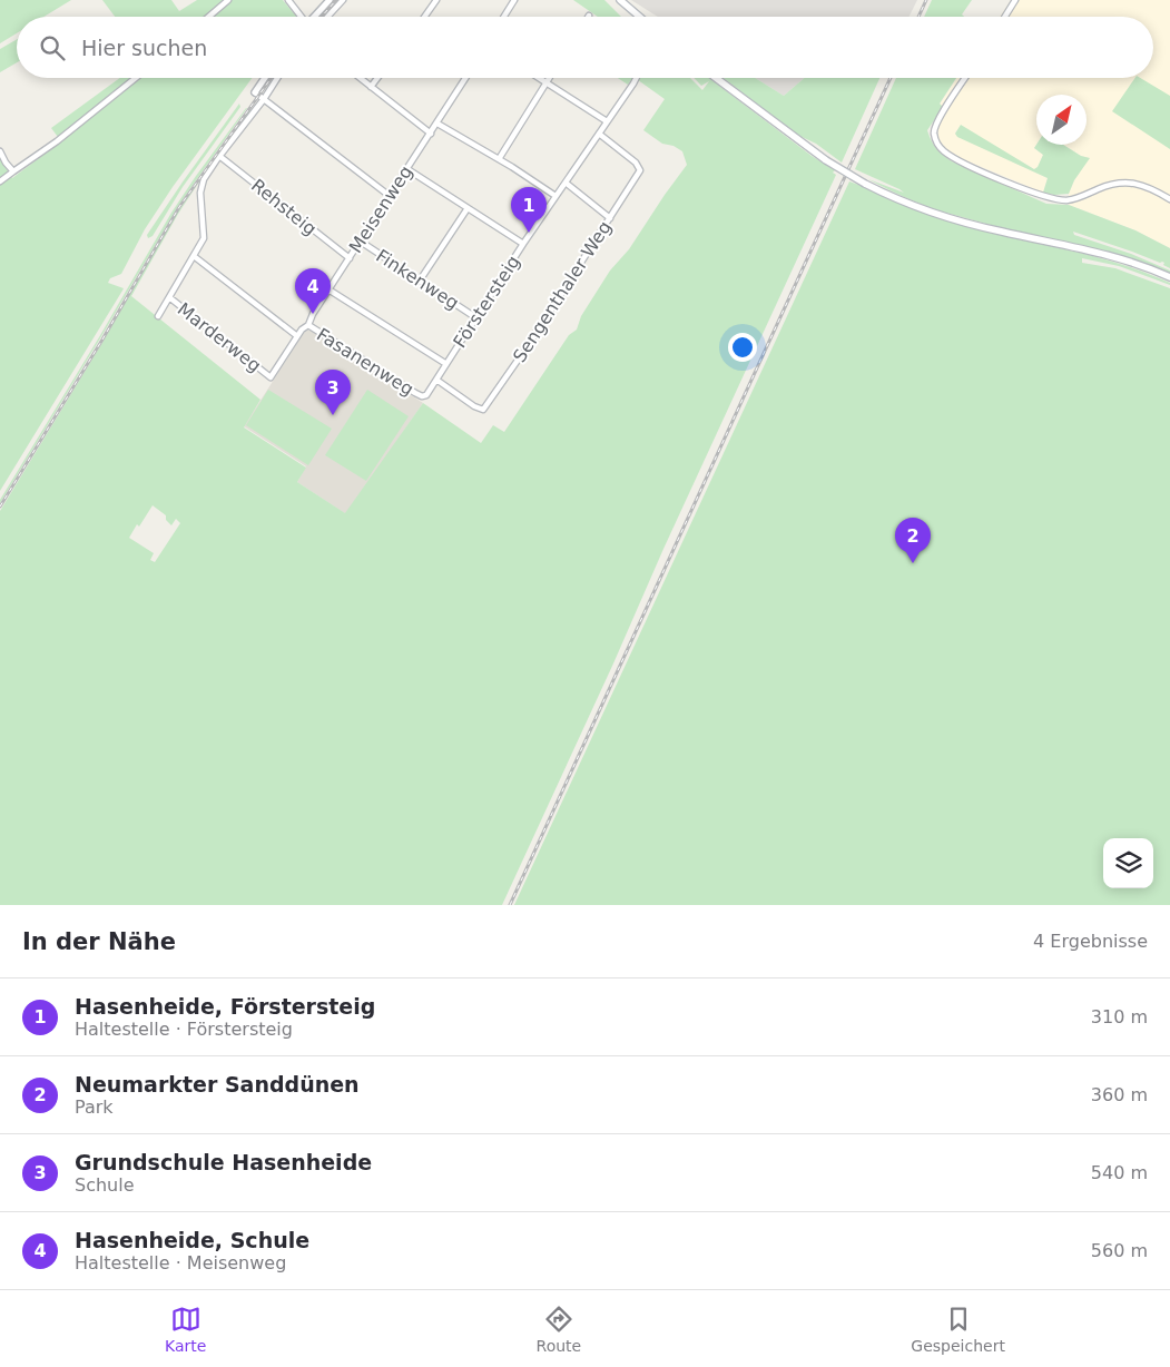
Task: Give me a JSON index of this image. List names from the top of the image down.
{
  "streets": {
    "street": [
      "Rehsteig",
      "Meisenweg",
      "Finkenweg",
      "Sengenthaler Weg",
      "Förstersteig",
      "Marderweg",
      "Fasanenweg"
    ]
  },
  "crossings": [
    ["Rehsteig", "Meisenweg"],
    ["Meisenweg", "Finkenweg"],
    ["Meisenweg", "Marderweg"],
    ["Meisenweg", "Fasanenweg"],
    ["Finkenweg", "Förstersteig"],
    ["Sengenthaler Weg", "Förstersteig"],
    ["Förstersteig", "Fasanenweg"]
  ],
  "north": "top right",
  "page": {
    "search": "Hier suchen",
    "pins": [
      "1",
      "4",
      "3",
      "2"
    ],
    "heading": ["In der Nähe", "4 Ergebnisse"],
    "list": [
      {
        "mark": "1",
        "name": "Hasenheide, Förstersteig",
        "note": "Haltestelle · Förstersteig",
        "value": "310 m"
      },
      {
        "mark": "2",
        "name": "Neumarkter Sanddünen",
        "note": "Park",
        "value": "360 m"
      },
      {
        "mark": "3",
        "name": "Grundschule Hasenheide",
        "note": "Schule",
        "value": "540 m"
      },
      {
        "mark": "4",
        "name": "Hasenheide, Schule",
        "note": "Haltestelle · Meisenweg",
        "value": "560 m"
      }
    ],
    "nav": ["Karte", "Route", "Gespeichert"]
  }
}
